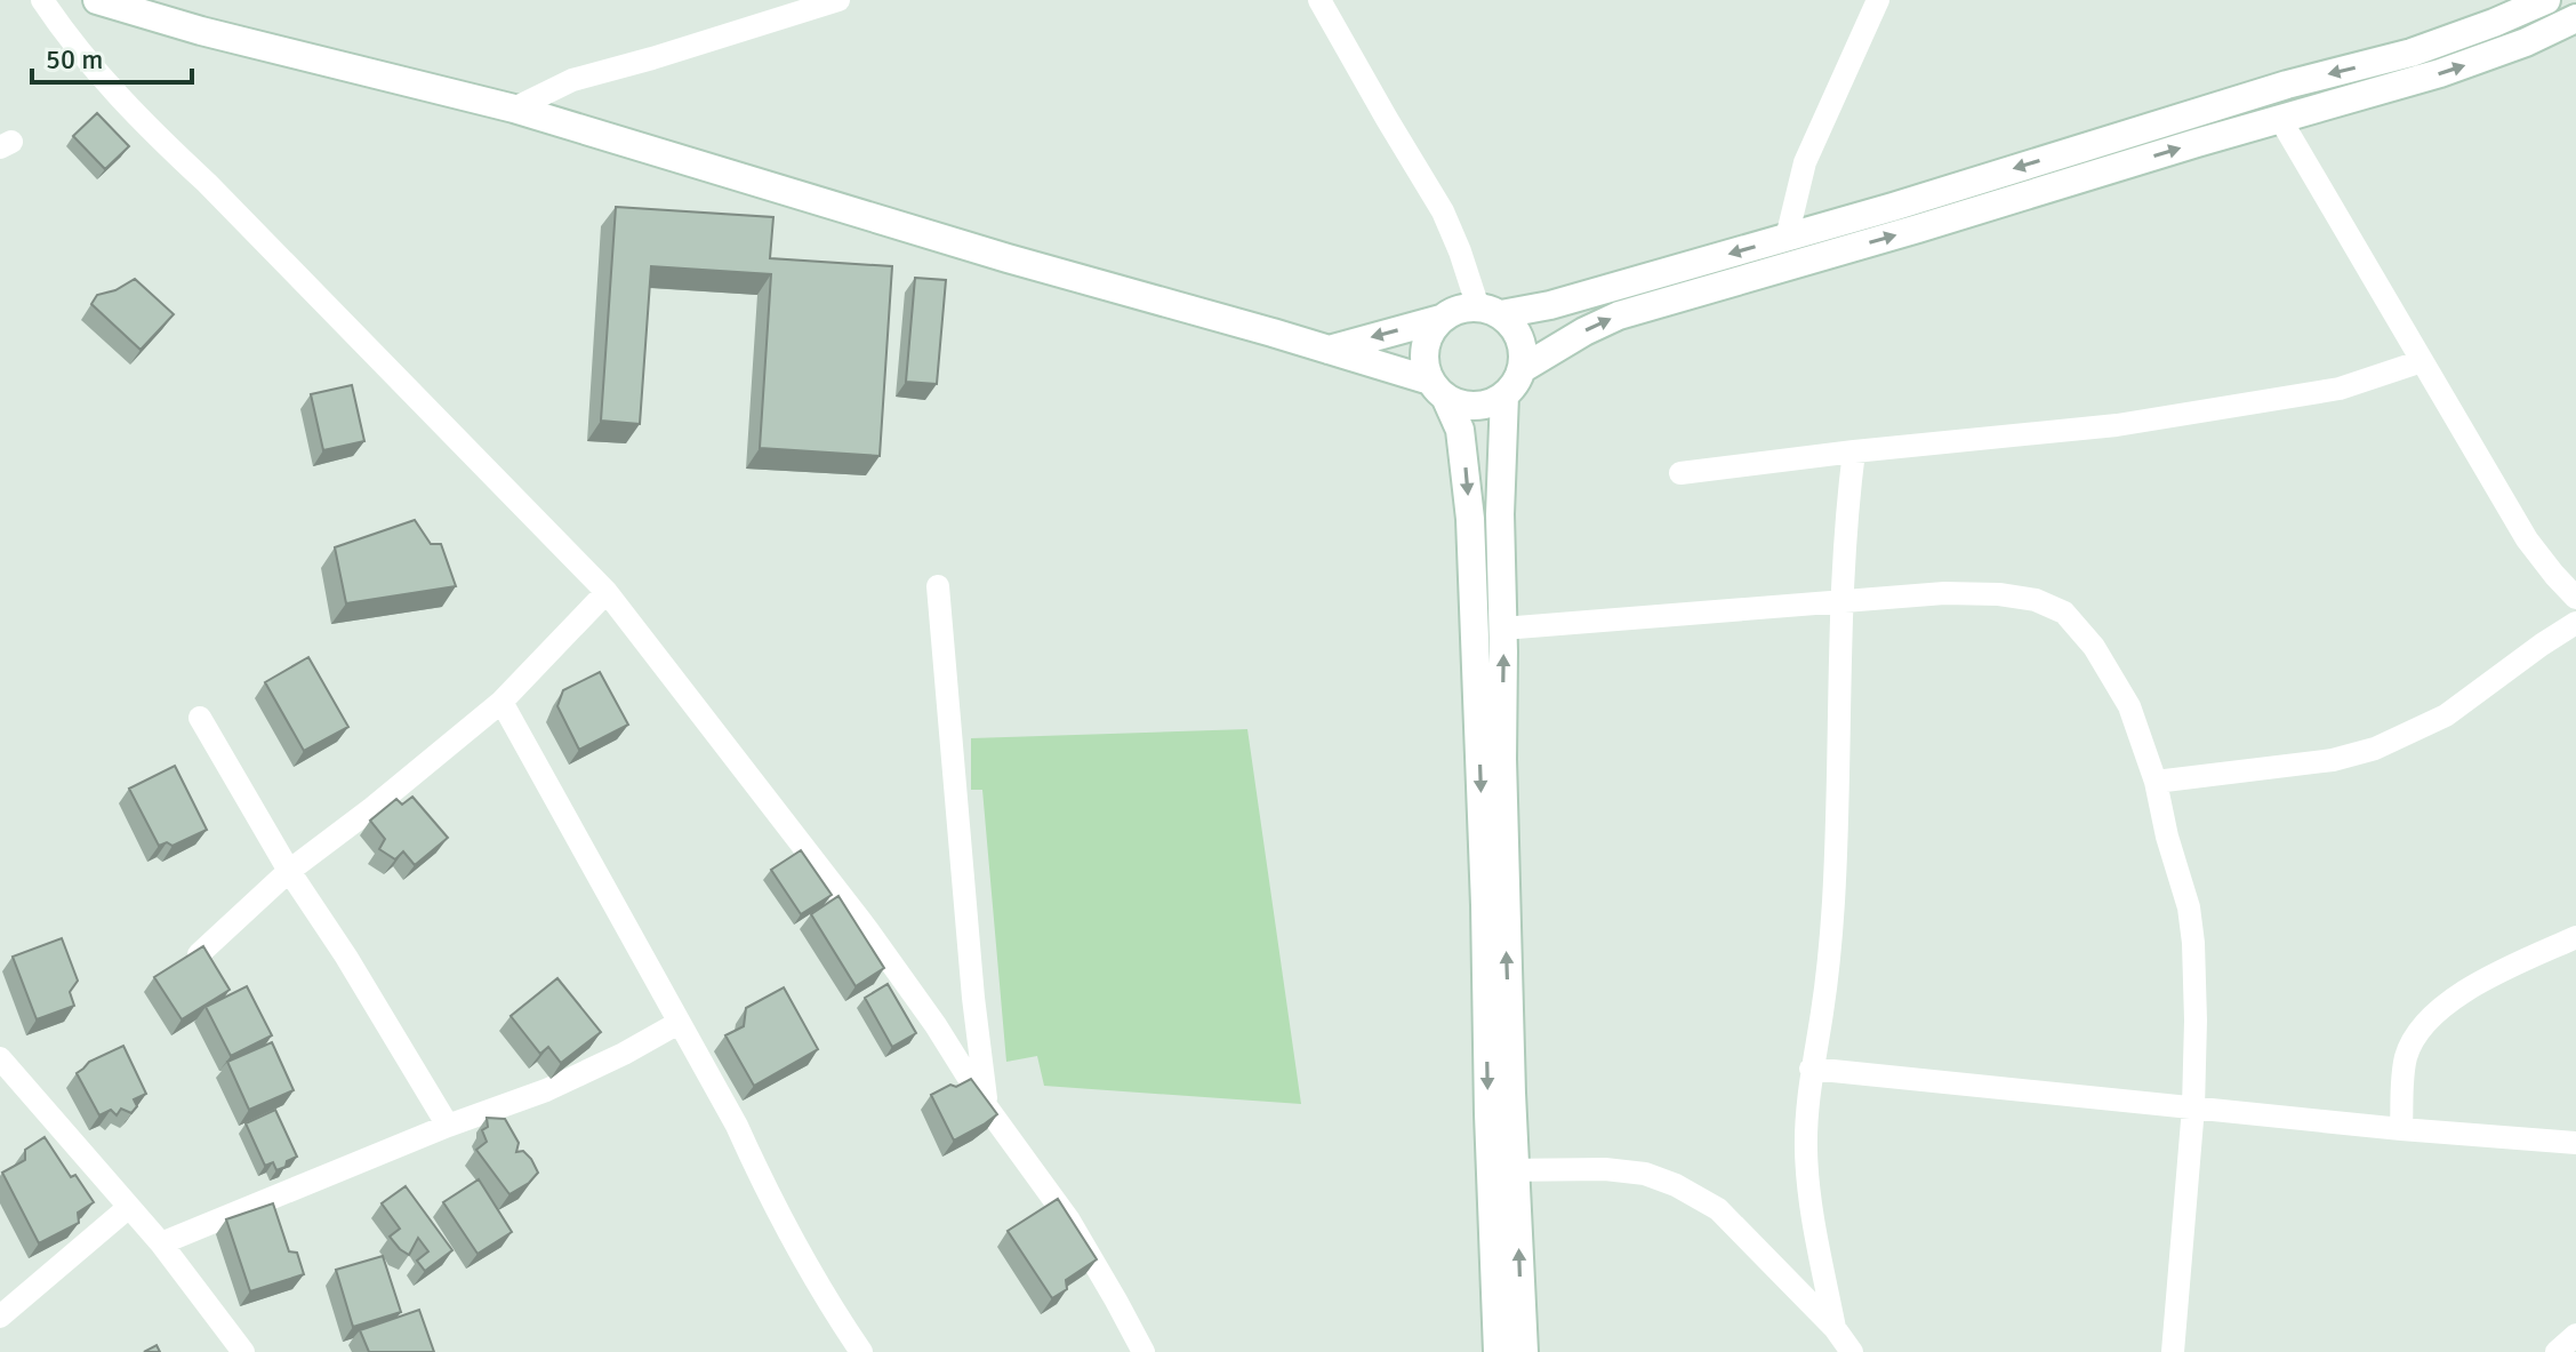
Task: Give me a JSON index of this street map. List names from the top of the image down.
{
  "scale_bar": "50 m"
}
